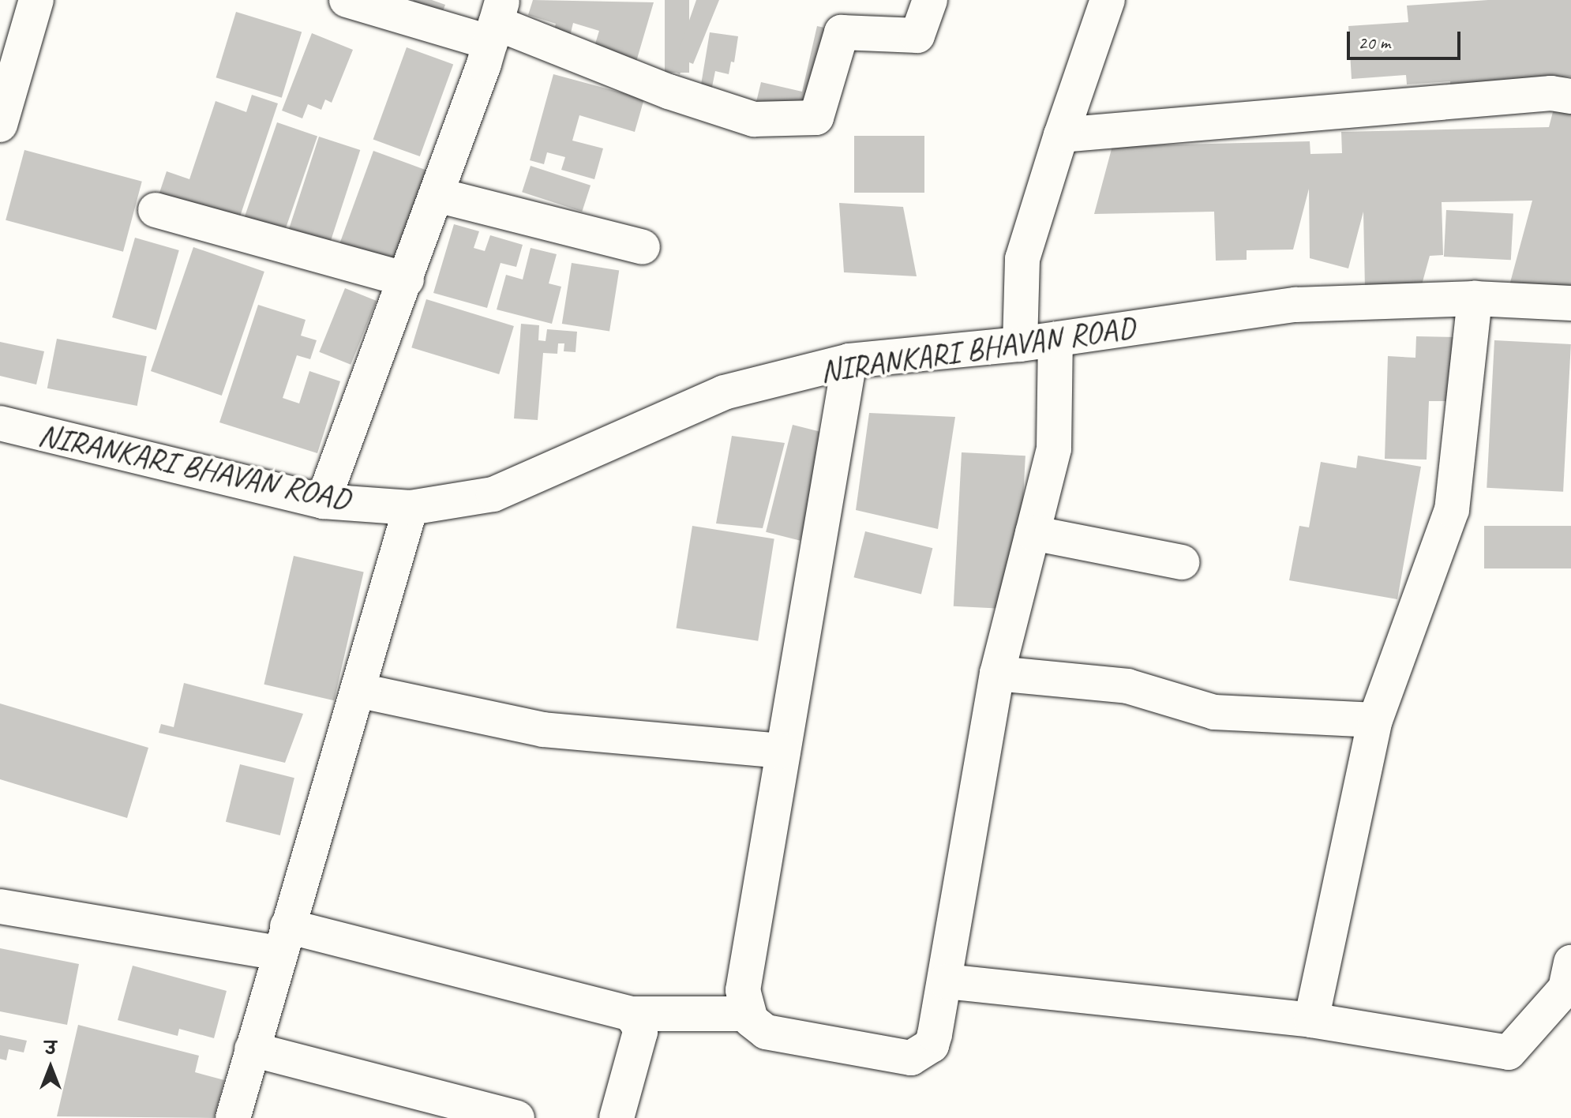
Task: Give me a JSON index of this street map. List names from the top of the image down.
{
  "streets": {
    "street": ["NIRANKARI BHAVAN ROAD"]
  },
  "scale_bar": "20 m",
  "north": "top"
}
